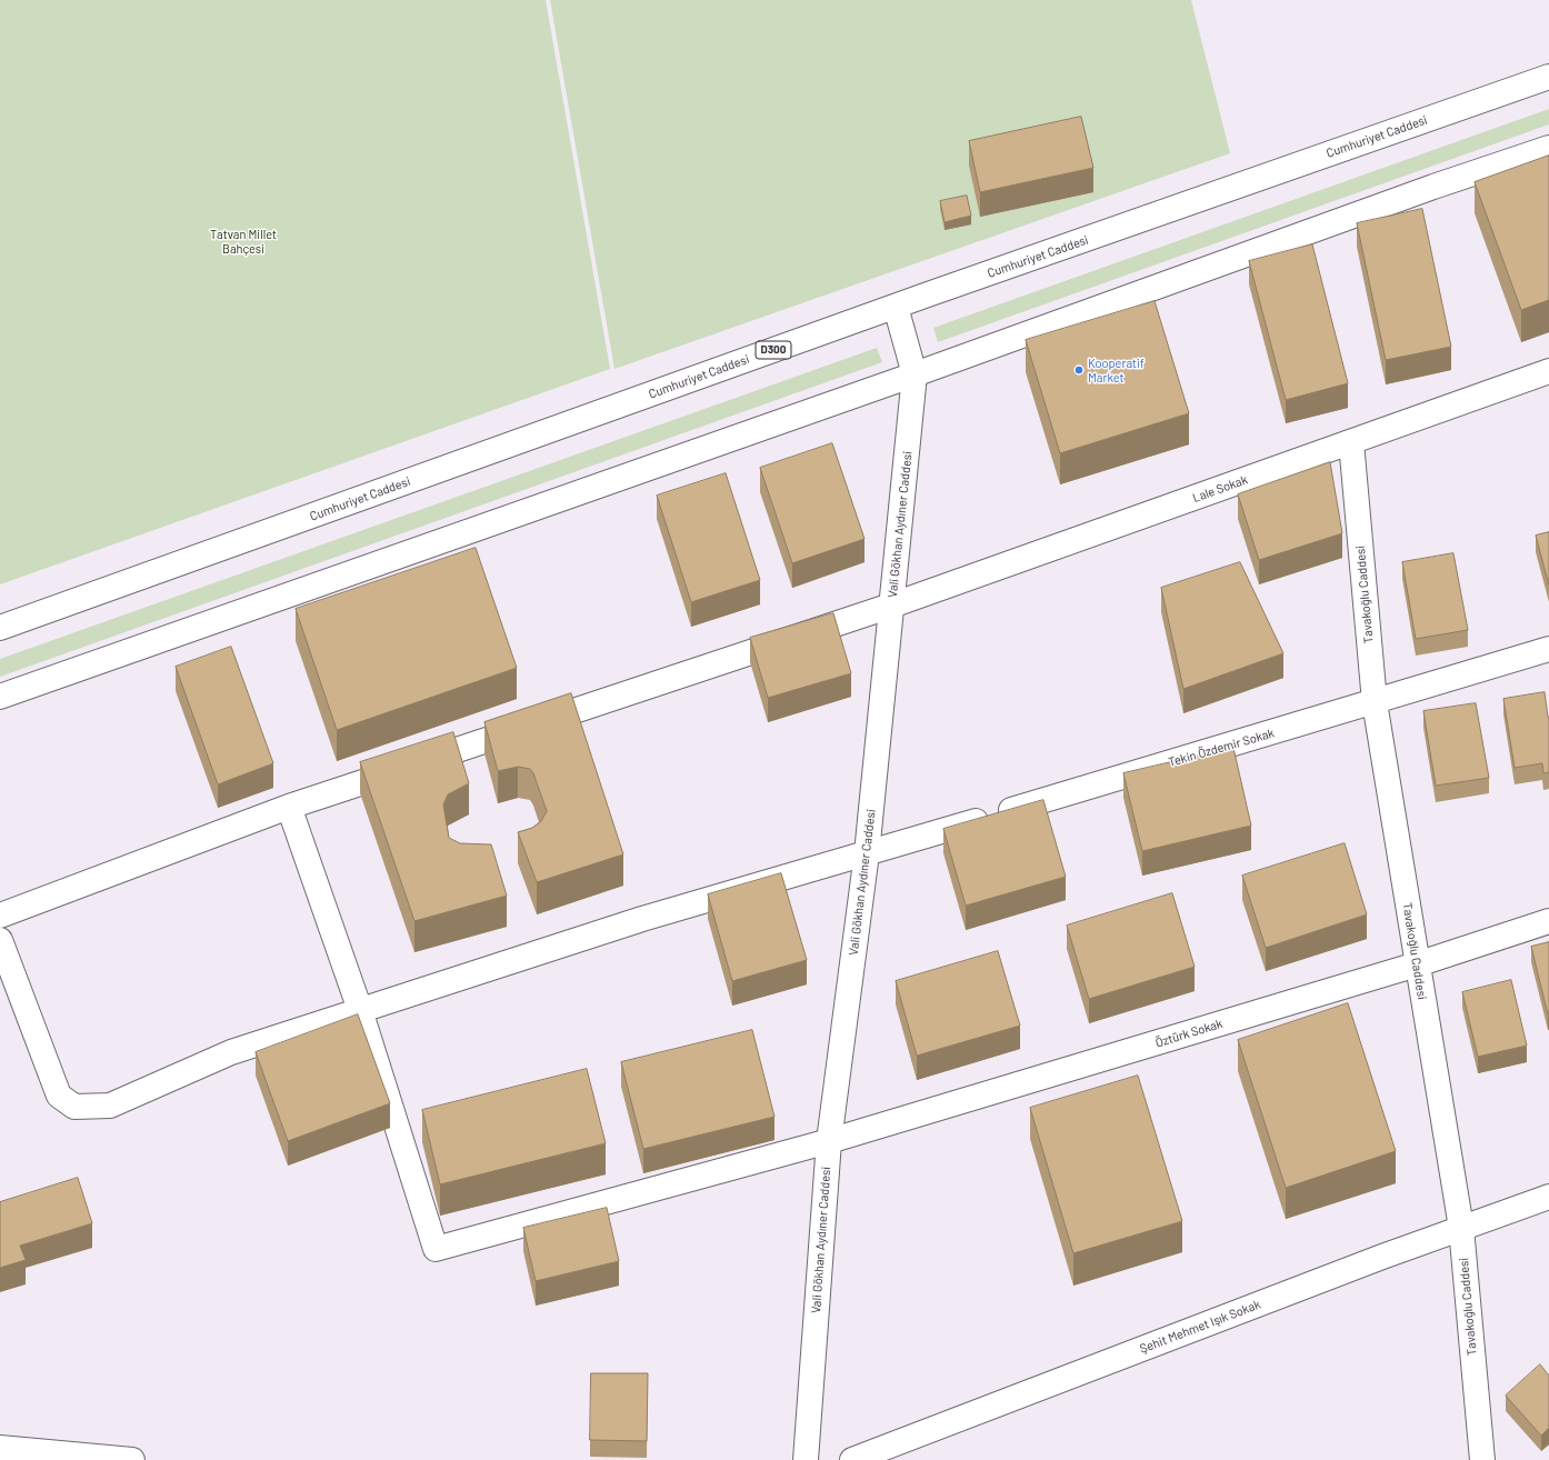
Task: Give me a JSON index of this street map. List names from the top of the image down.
{
  "streets": {
    "main road": [
      "Cumhuriyet Caddesi",
      "D300",
      "Lale Sokak",
      "Vali Gökhan Aydıner Caddesi",
      "Tavakoğlu Caddesi",
      "Tekin Özdemir Sokak",
      "Öztürk Sokak",
      "Şehit Mehmet Işık Sokak"
    ]
  },
  "crossings": [
    ["Cumhuriyet Caddesi", "Vali Gökhan Aydıner Caddesi"],
    ["Lale Sokak", "Vali Gökhan Aydıner Caddesi"],
    ["Lale Sokak", "Tavakoğlu Caddesi"],
    ["Vali Gökhan Aydıner Caddesi", "Tekin Özdemir Sokak"],
    ["Vali Gökhan Aydıner Caddesi", "Öztürk Sokak"],
    ["Tavakoğlu Caddesi", "Tekin Özdemir Sokak"],
    ["Tavakoğlu Caddesi", "Öztürk Sokak"],
    ["Tavakoğlu Caddesi", "Şehit Mehmet Işık Sokak"],
    ["Tekin Özdemir Sokak", "Öztürk Sokak"]
  ],
  "parks": ["Tatvan Millet Bahçesi"],
  "places": ["Kooperatif Market"]
}
